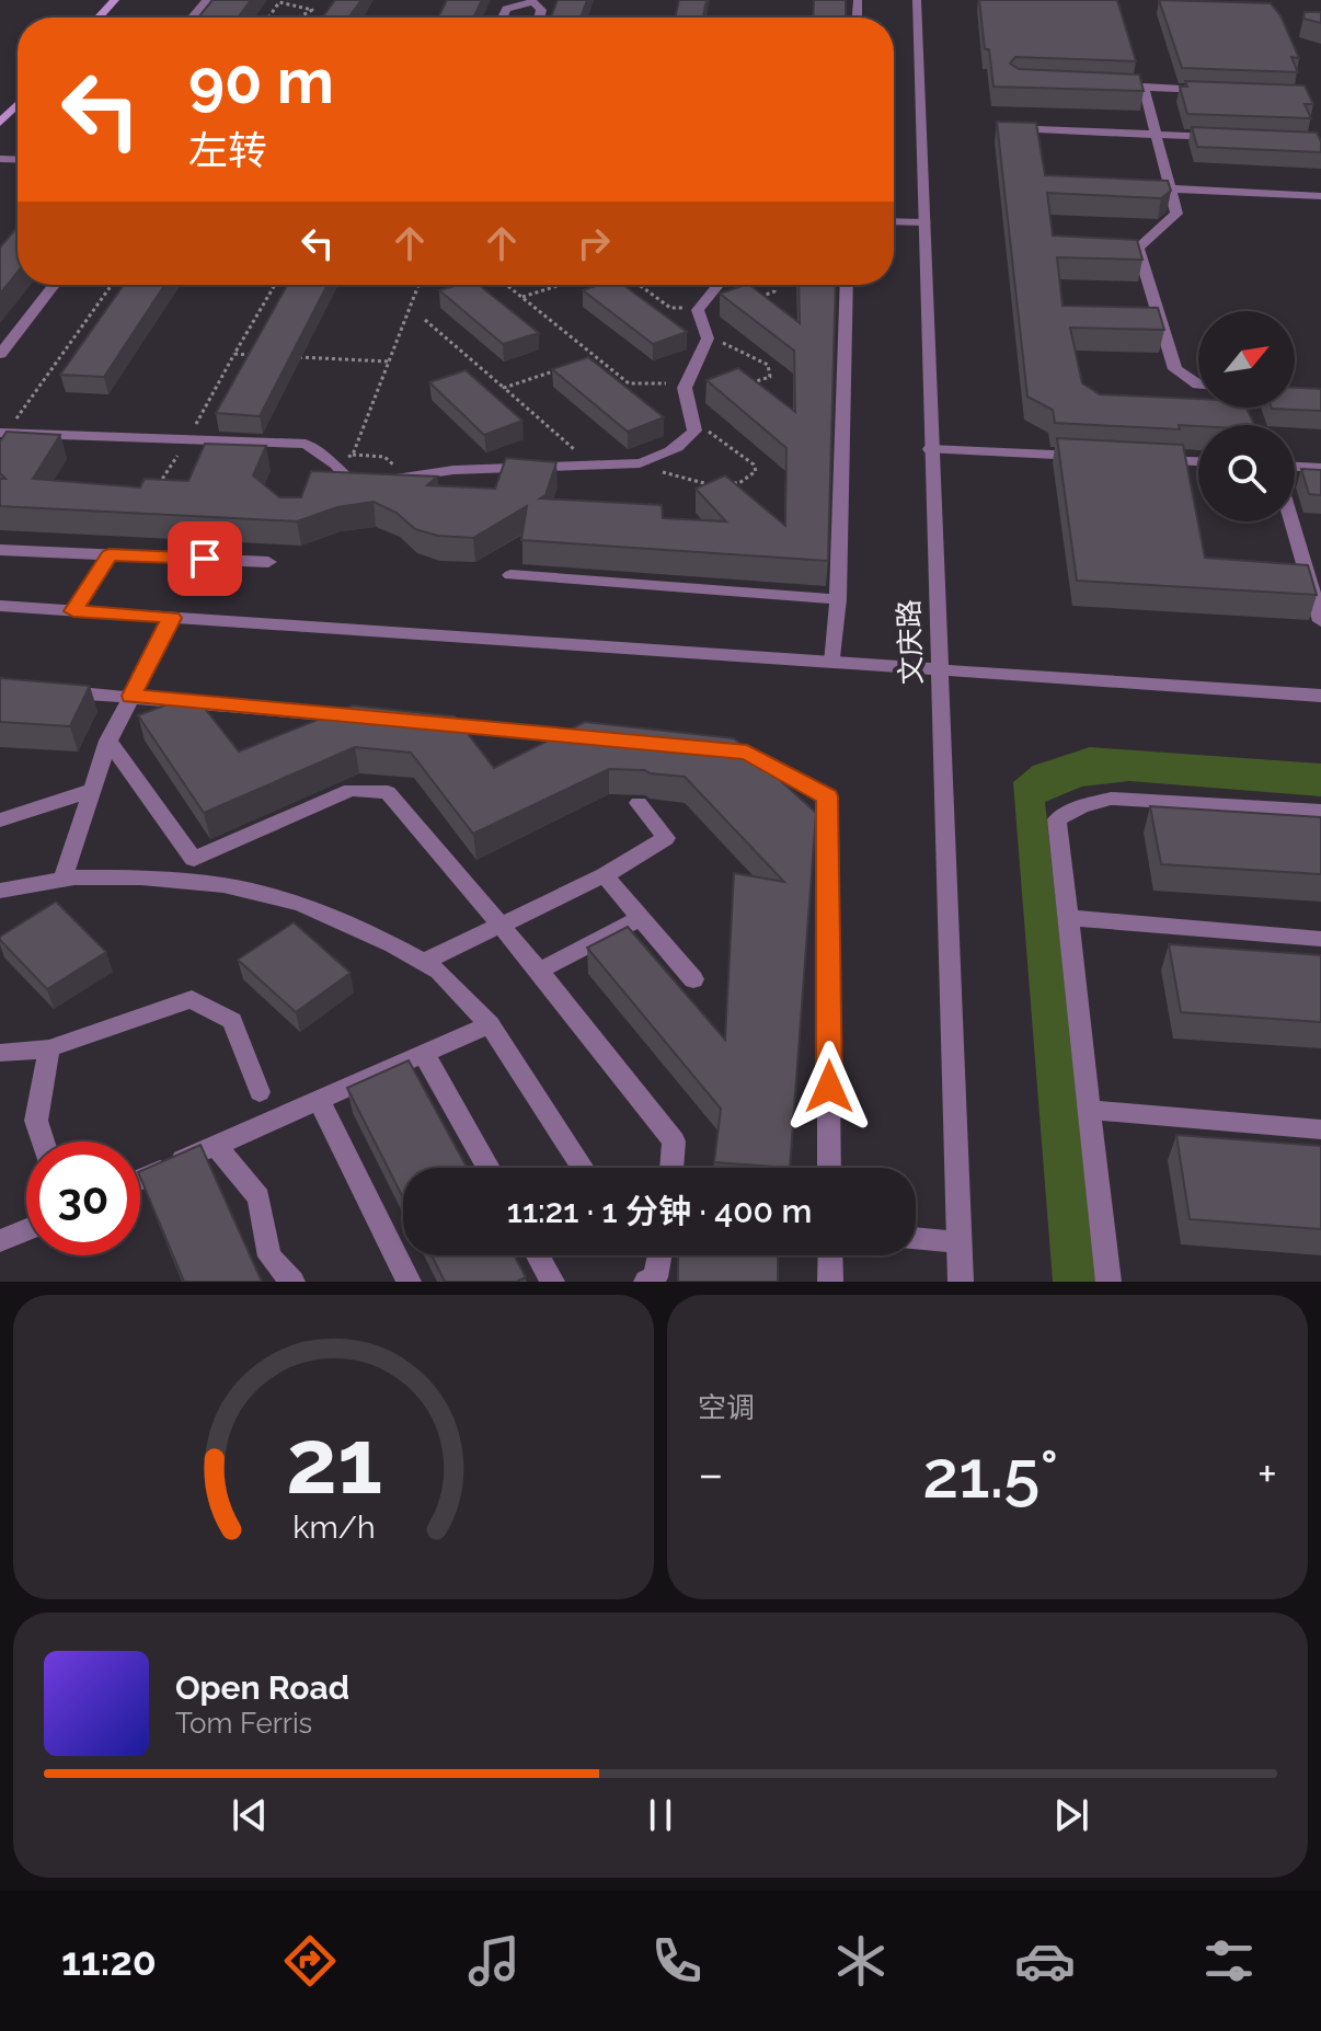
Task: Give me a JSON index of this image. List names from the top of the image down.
{
  "streets": {
    "street": ["文庆路"]
  },
  "north": "top right",
  "page": {
    "turn": ["90 m", "左转"],
    "limit": "30",
    "trip": "11:21 · 1 分钟 · 400 m",
    "tile": "空调",
    "heat": ["−", "21.5°", "+"],
    "song": ["Open Road", "Tom Ferris"],
    "tabs": "11:20",
    "gauge": ["21", "km/h"]
  }
}
